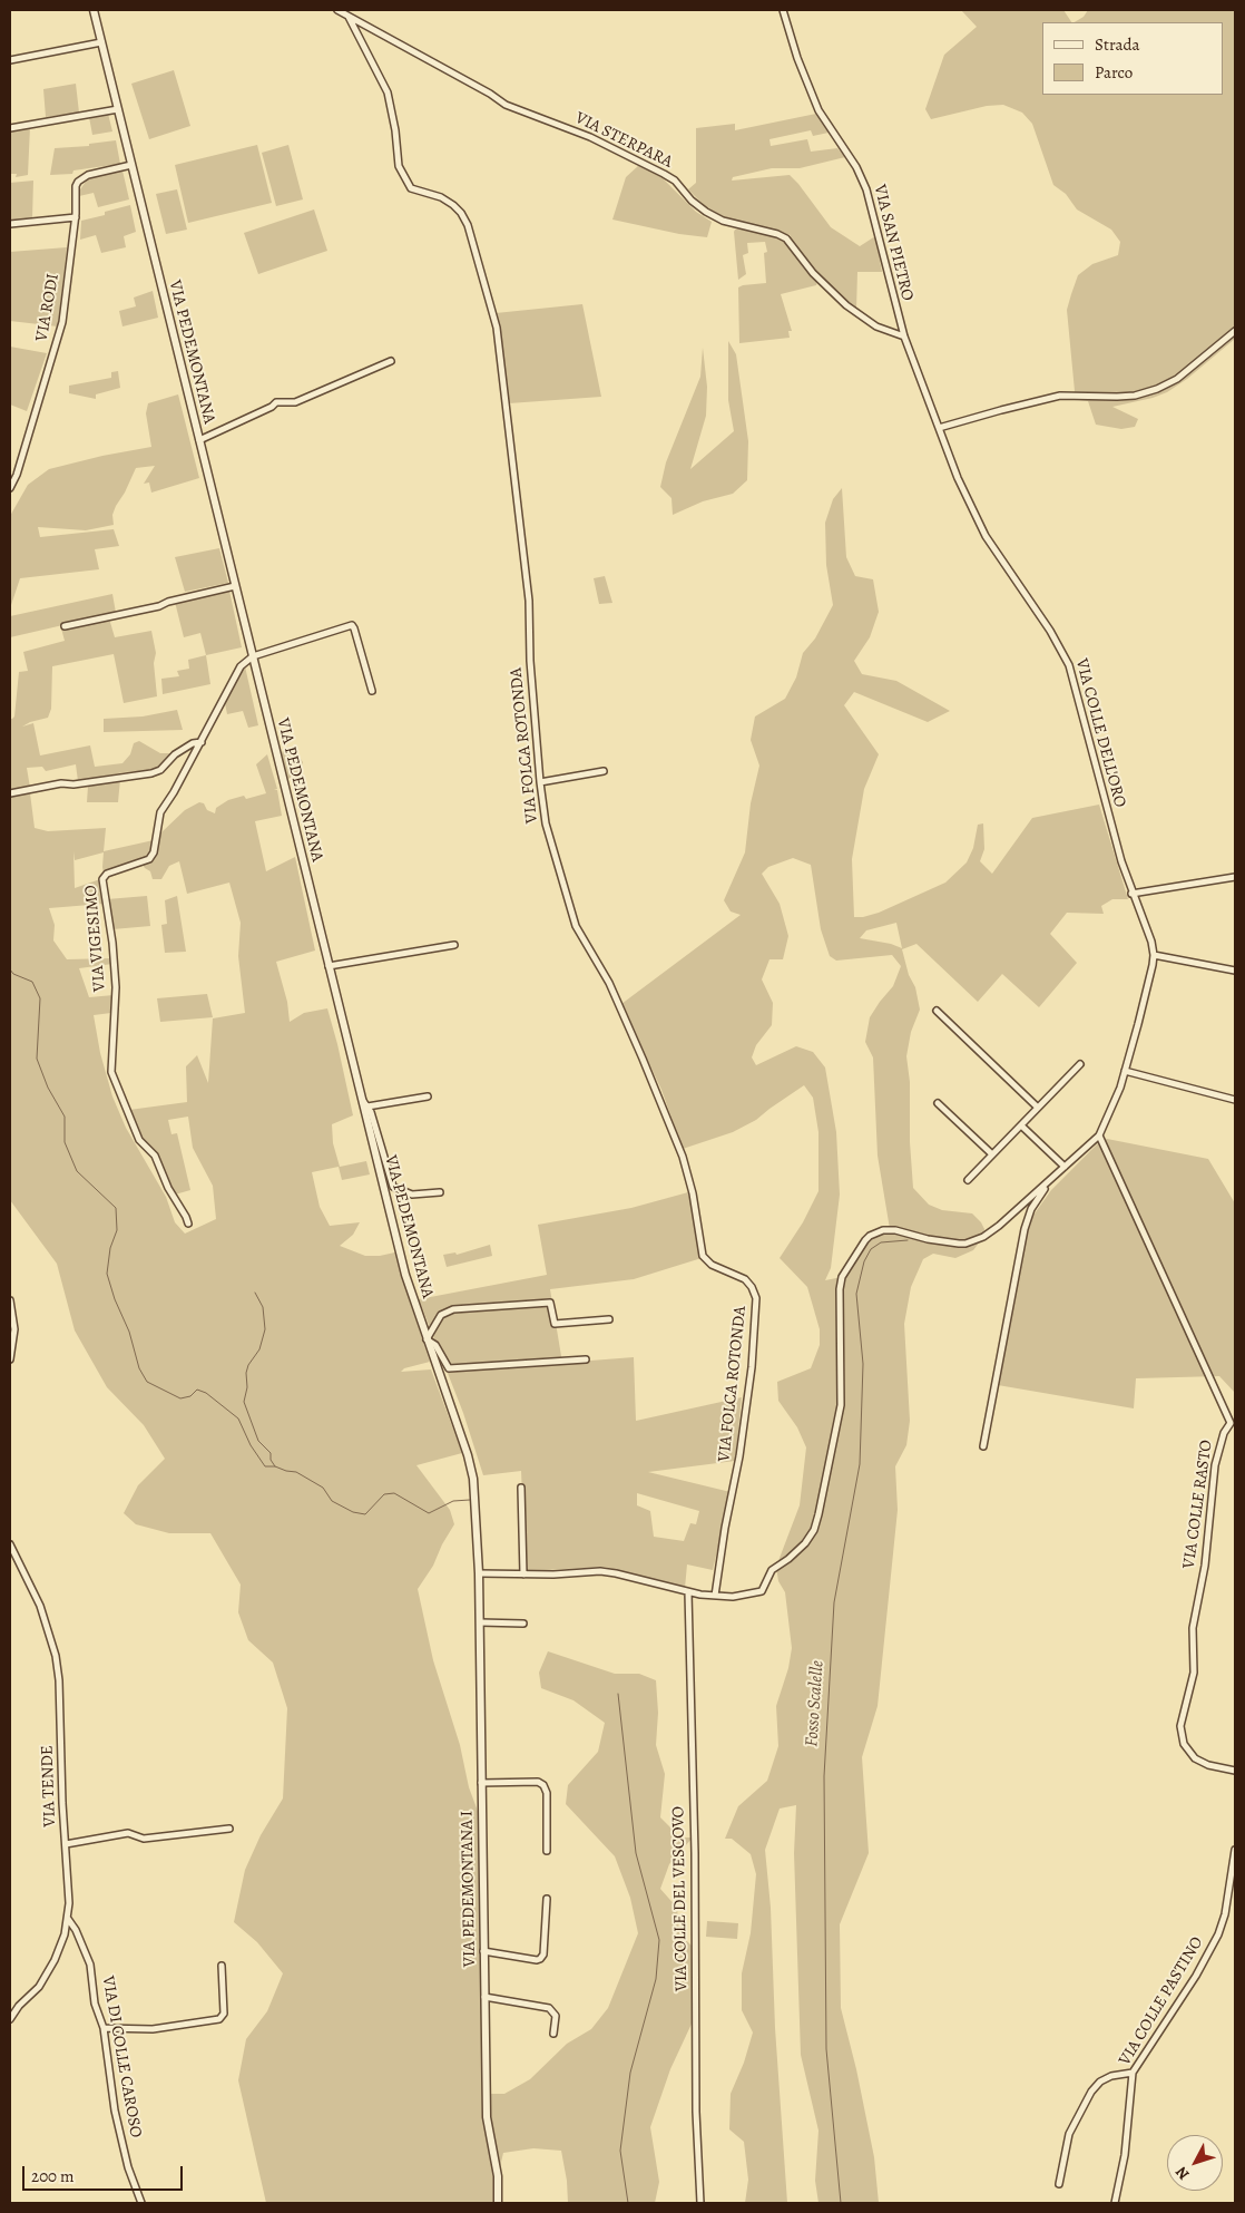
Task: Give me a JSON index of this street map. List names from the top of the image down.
{
  "streets": {
    "street": [
      "VIA STERPARA",
      "VIA SAN PIETRO",
      "VIA RODI",
      "VIA PEDEMONTANA",
      "VIA COLLE DELL'ORO",
      "VIA FOLCA ROTONDA",
      "VIA VIGESIMO",
      "VIA COLLE RASTO",
      "VIA TENDE",
      "VIA PEDEMONTANA I",
      "VIA COLLE DEL VESCOVO",
      "VIA COLLE PASTINO",
      "VIA DI COLLE CAROSO"
    ]
  },
  "crossings": [
    ["VIA STERPARA", "VIA SAN PIETRO"],
    ["VIA STERPARA", "VIA FOLCA ROTONDA"],
    ["VIA SAN PIETRO", "VIA COLLE DELL'ORO"],
    ["VIA RODI", "VIA PEDEMONTANA"],
    ["VIA PEDEMONTANA", "VIA VIGESIMO"],
    ["VIA PEDEMONTANA", "VIA PEDEMONTANA I"],
    ["VIA COLLE DELL'ORO", "VIA FOLCA ROTONDA"],
    ["VIA COLLE DELL'ORO", "VIA COLLE RASTO"],
    ["VIA TENDE", "VIA DI COLLE CAROSO"]
  ],
  "water": ["Fosso Scalelle"],
  "legend": ["Strada", "Parco"],
  "scale_bar": "200 m",
  "north": "bottom left"
}
